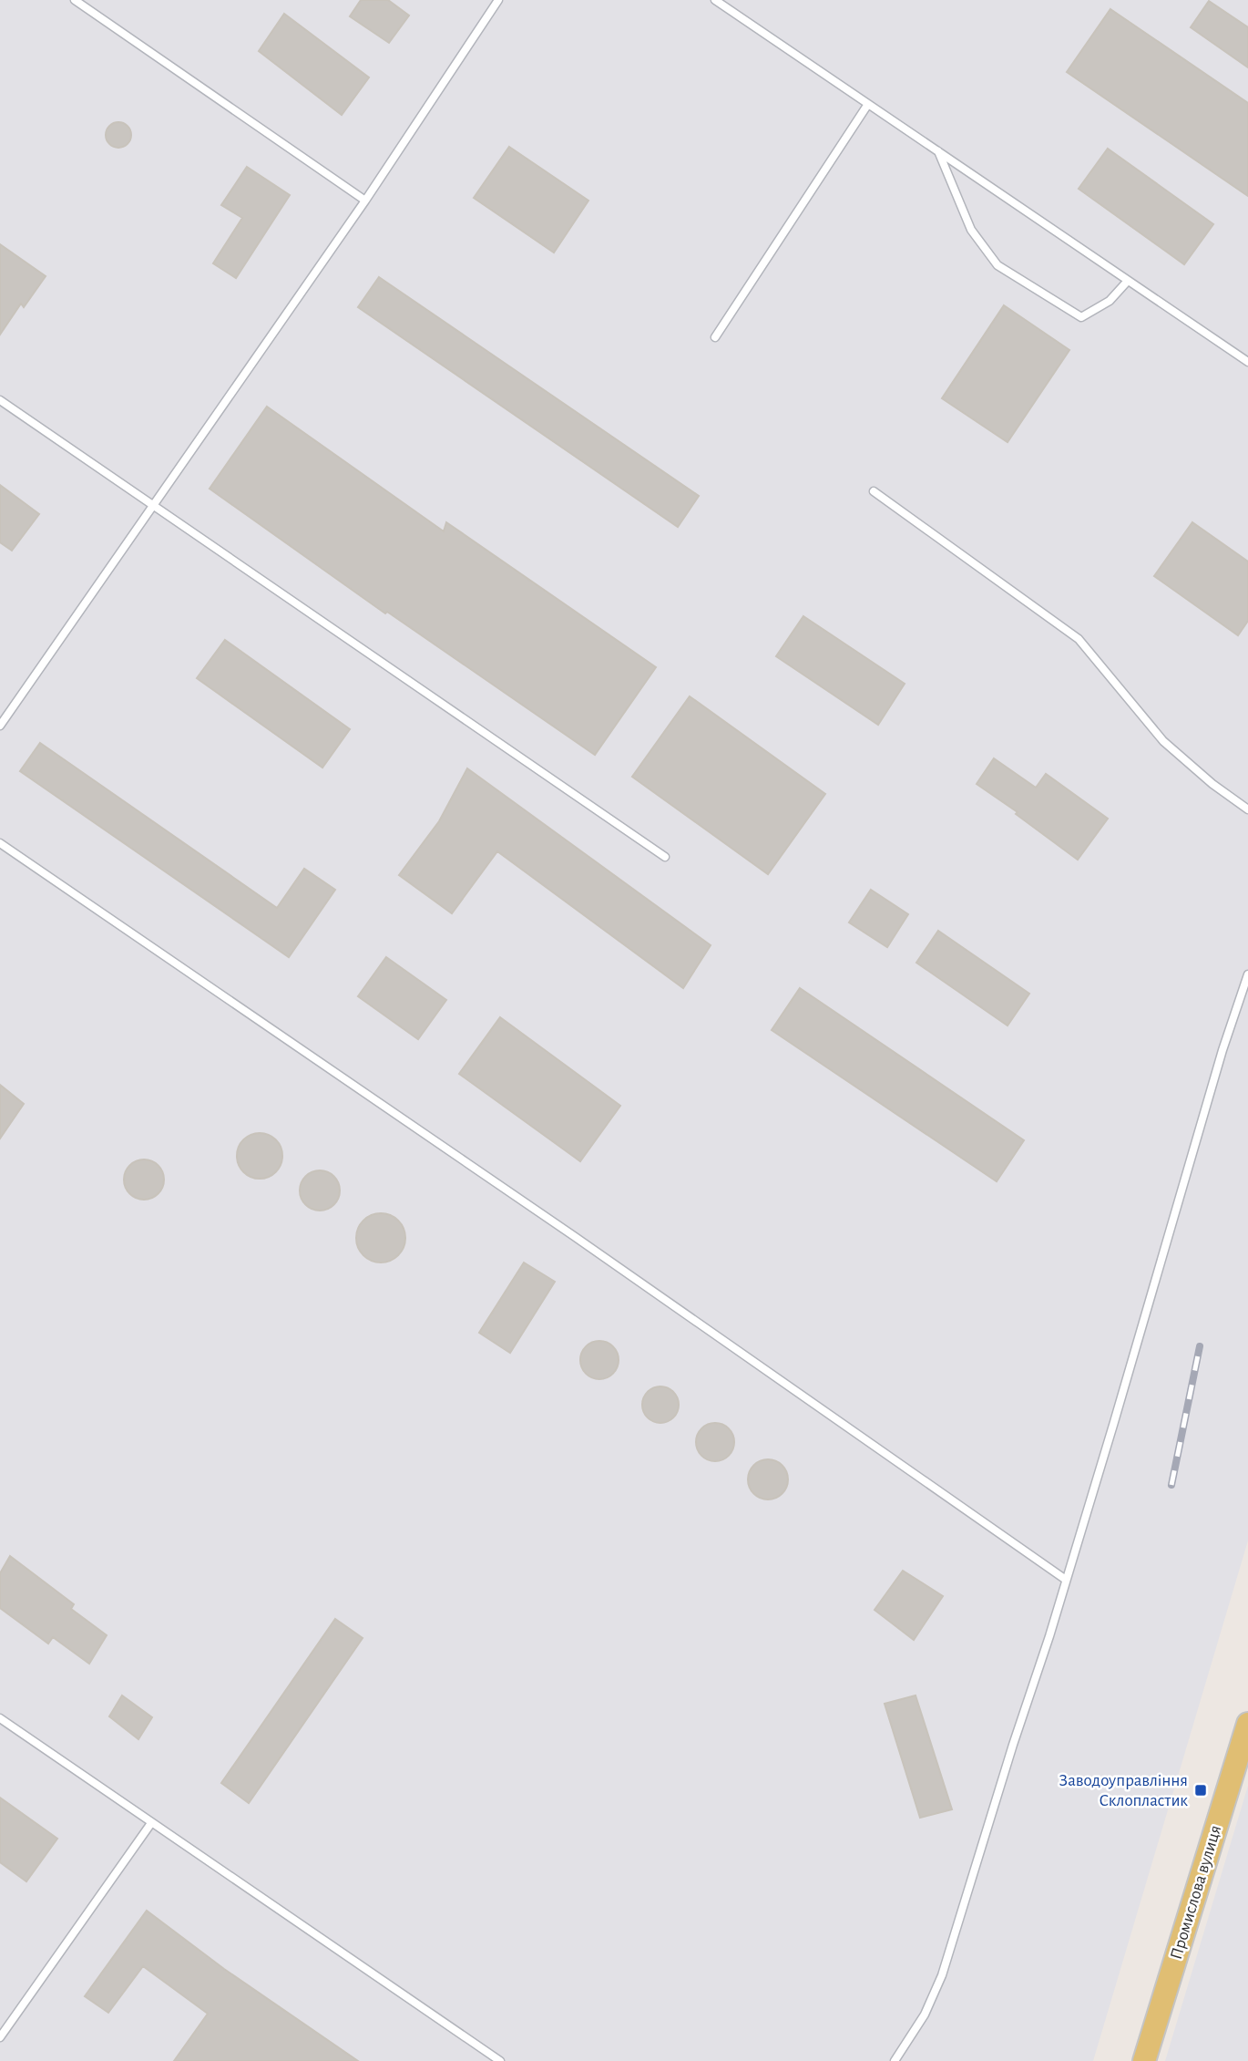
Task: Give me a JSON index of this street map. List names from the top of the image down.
{
  "streets": {
    "main road": ["Промислова вулиця"]
  },
  "places": {
    "transit": ["Заводоуправління Склопластик"]
  }
}
